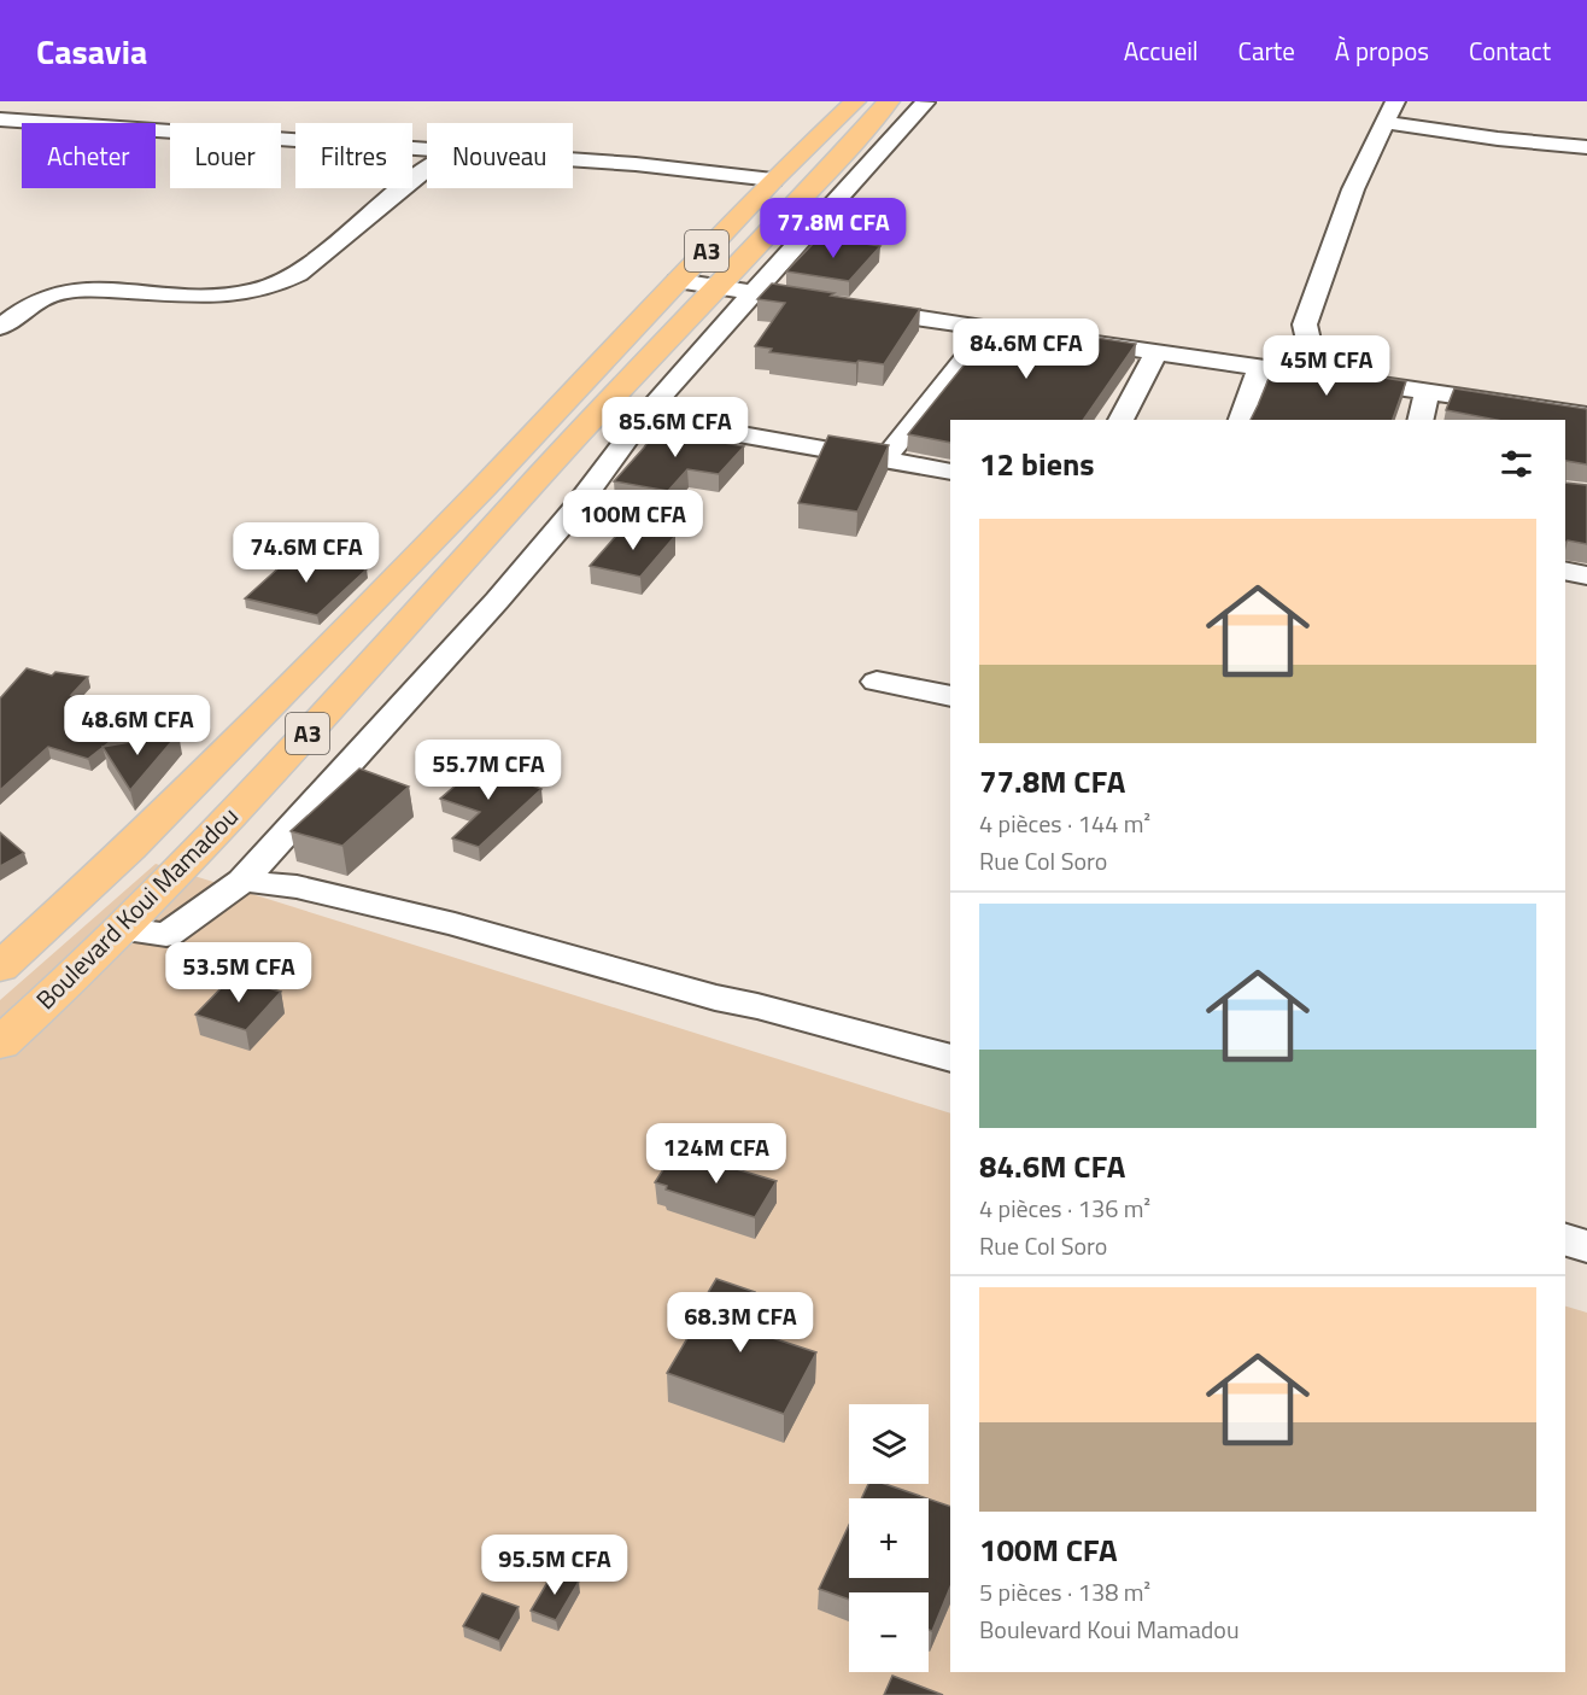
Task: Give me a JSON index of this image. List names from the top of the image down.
{
  "streets": {
    "main road": ["A3", "Boulevard Koui Mamadou"]
  },
  "page": {
    "header": "Casavia",
    "nav": [
      "Accueil",
      "Carte",
      "À propos",
      "Contact"
    ],
    "chip": [
      "Acheter",
      "Louer",
      "Filtres",
      "Nouveau"
    ],
    "price": [
      "77.8M CFA",
      "84.6M CFA",
      "45M CFA",
      "85.6M CFA",
      "100M CFA",
      "74.6M CFA",
      "48.6M CFA",
      "55.7M CFA",
      "53.5M CFA",
      "124M CFA",
      "68.3M CFA",
      "95.5M CFA"
    ],
    "heading": "12 biens",
    "list": [
      {
        "name": "77.8M CFA",
        "note": "4 pièces · 144 m² · Rue Col Soro"
      },
      {
        "name": "84.6M CFA",
        "note": "4 pièces · 136 m² · Rue Col Soro"
      },
      {
        "name": "100M CFA",
        "note": "5 pièces · 138 m² · Boulevard Koui Mamadou"
      }
    ],
    "map_buttons": ["+", "−"]
  }
}
